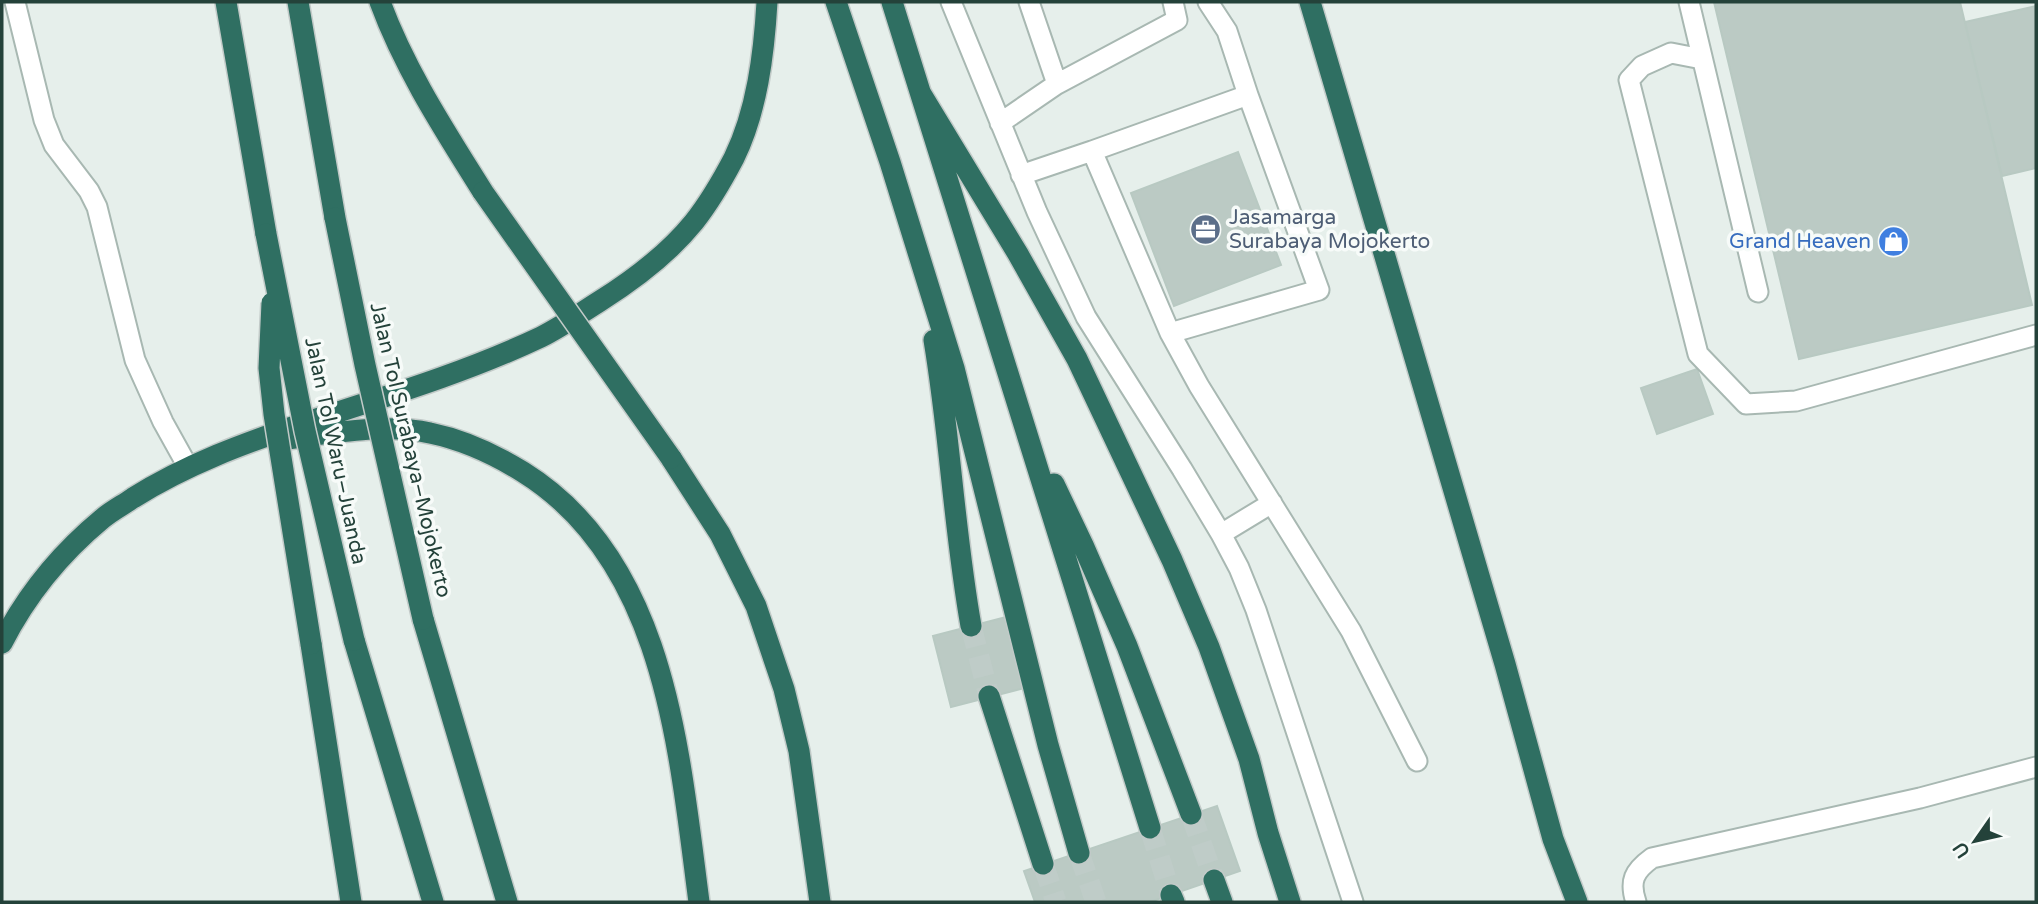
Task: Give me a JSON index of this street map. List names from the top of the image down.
{
  "streets": {
    "highway": ["Jalan Tol Surabaya–Mojokerto", "Jalan Tol Waru–Juanda"]
  },
  "places": {
    "office": ["Jasamarga Surabaya Mojokerto"],
    "shop": ["Grand Heaven"]
  },
  "north": "bottom left"
}
